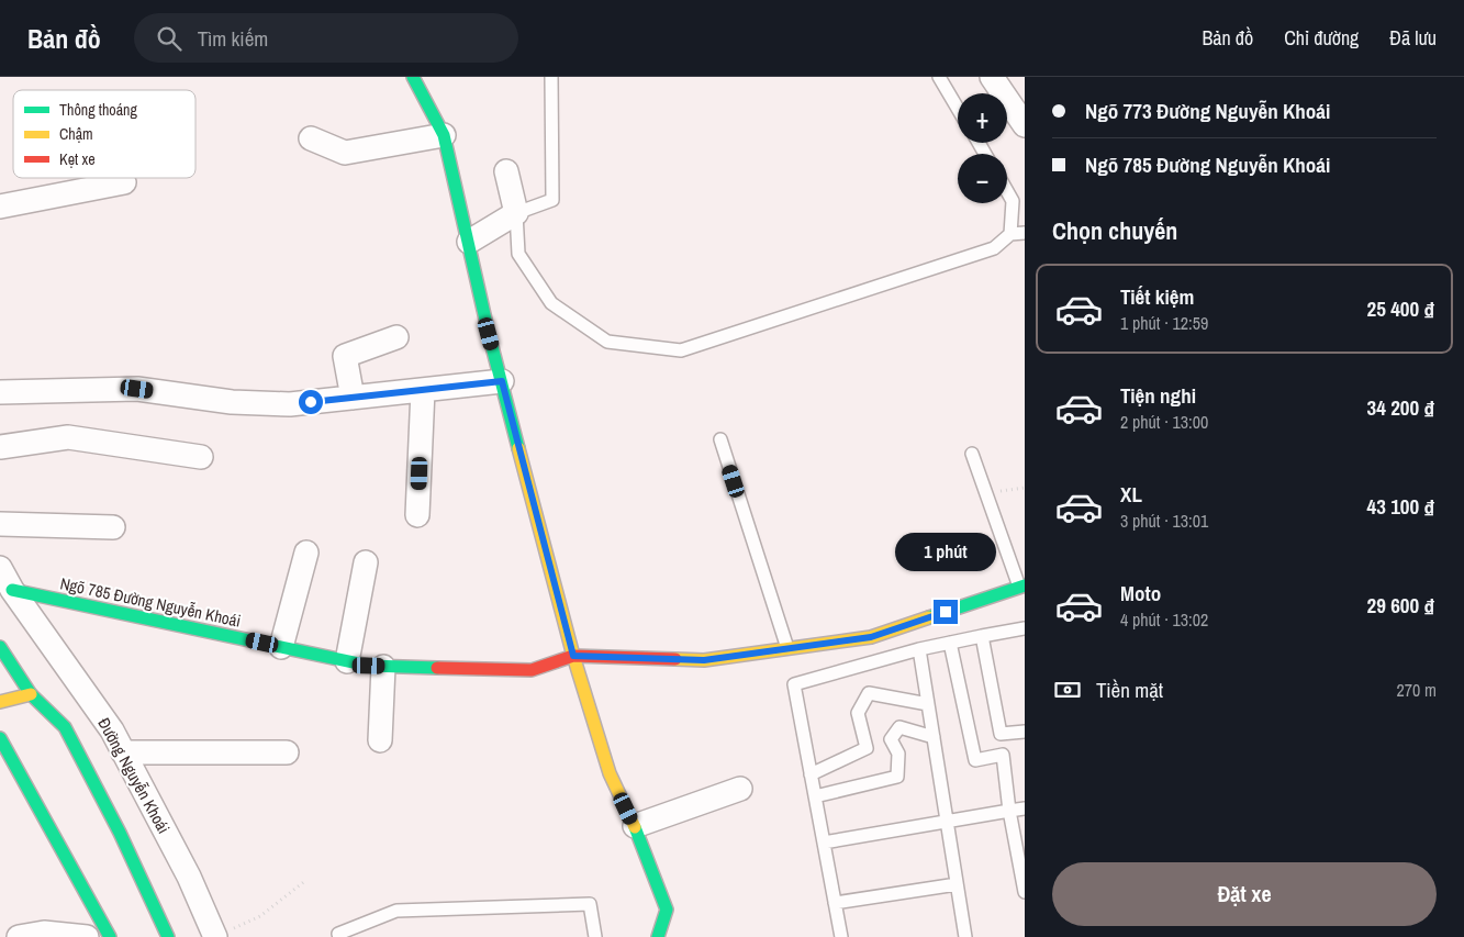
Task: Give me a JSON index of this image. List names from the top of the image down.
{
  "streets": {
    "street": ["Ngõ 785 Đường Nguyễn Khoái", "Đường Nguyễn Khoái"]
  },
  "crossings": [
    ["Ngõ 785 Đường Nguyễn Khoái", "Đường Nguyễn Khoái"]
  ],
  "legend": ["Thông thoáng", "Chậm", "Kẹt xe"],
  "page": {
    "header": "Bản đồ",
    "search": "Tìm kiếm",
    "nav": ["Bản đồ", "Chỉ đường", "Đã lưu"],
    "banner": ["Ngõ 773 Đường Nguyễn Khoái", "Ngõ 785 Đường Nguyễn Khoái"],
    "map_buttons": ["+", "−"],
    "heading": "Chọn chuyến",
    "list": [
      {
        "name": "Tiết kiệm",
        "note": "1 phút · 12:59",
        "value": "25 400 ₫"
      },
      {
        "name": "Tiện nghi",
        "note": "2 phút · 13:00",
        "value": "34 200 ₫"
      },
      {
        "name": "XL",
        "note": "3 phút · 13:01",
        "value": "43 100 ₫"
      },
      {
        "name": "Moto",
        "note": "4 phút · 13:02",
        "value": "29 600 ₫"
      }
    ],
    "bubble": "1 phút",
    "pay": ["Tiền mặt", "270 m"],
    "buttons": "Đặt xe"
  }
}
